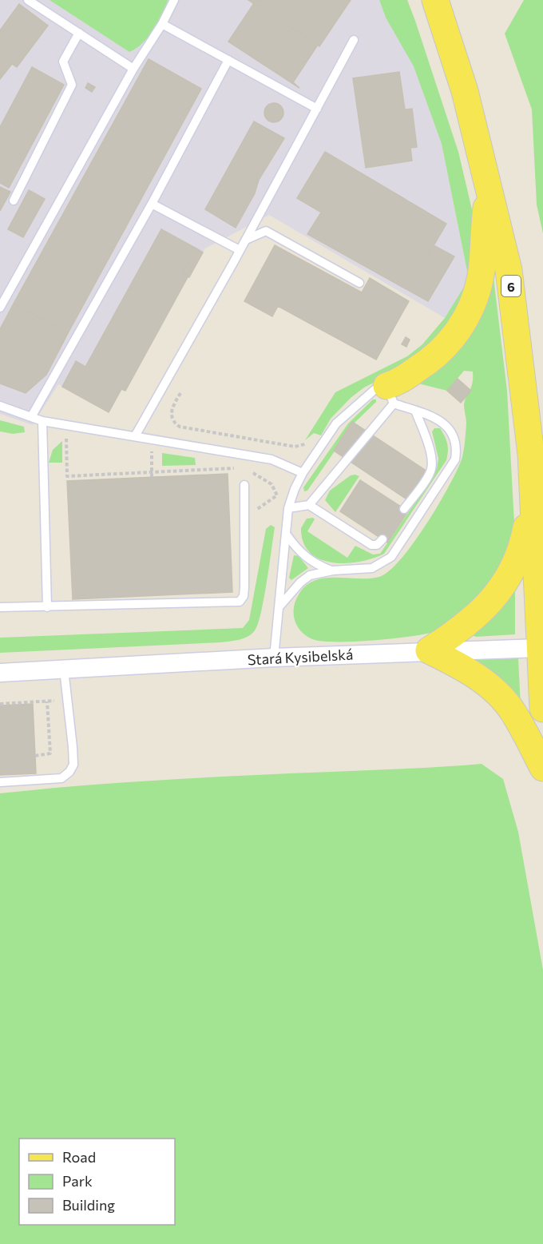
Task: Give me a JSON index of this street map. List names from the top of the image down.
{
  "streets": {
    "main road": ["6"],
    "street": ["Stará Kysibelská"]
  },
  "crossings": [
    ["6", "Stará Kysibelská"]
  ],
  "legend": ["Road", "Park", "Building"]
}
